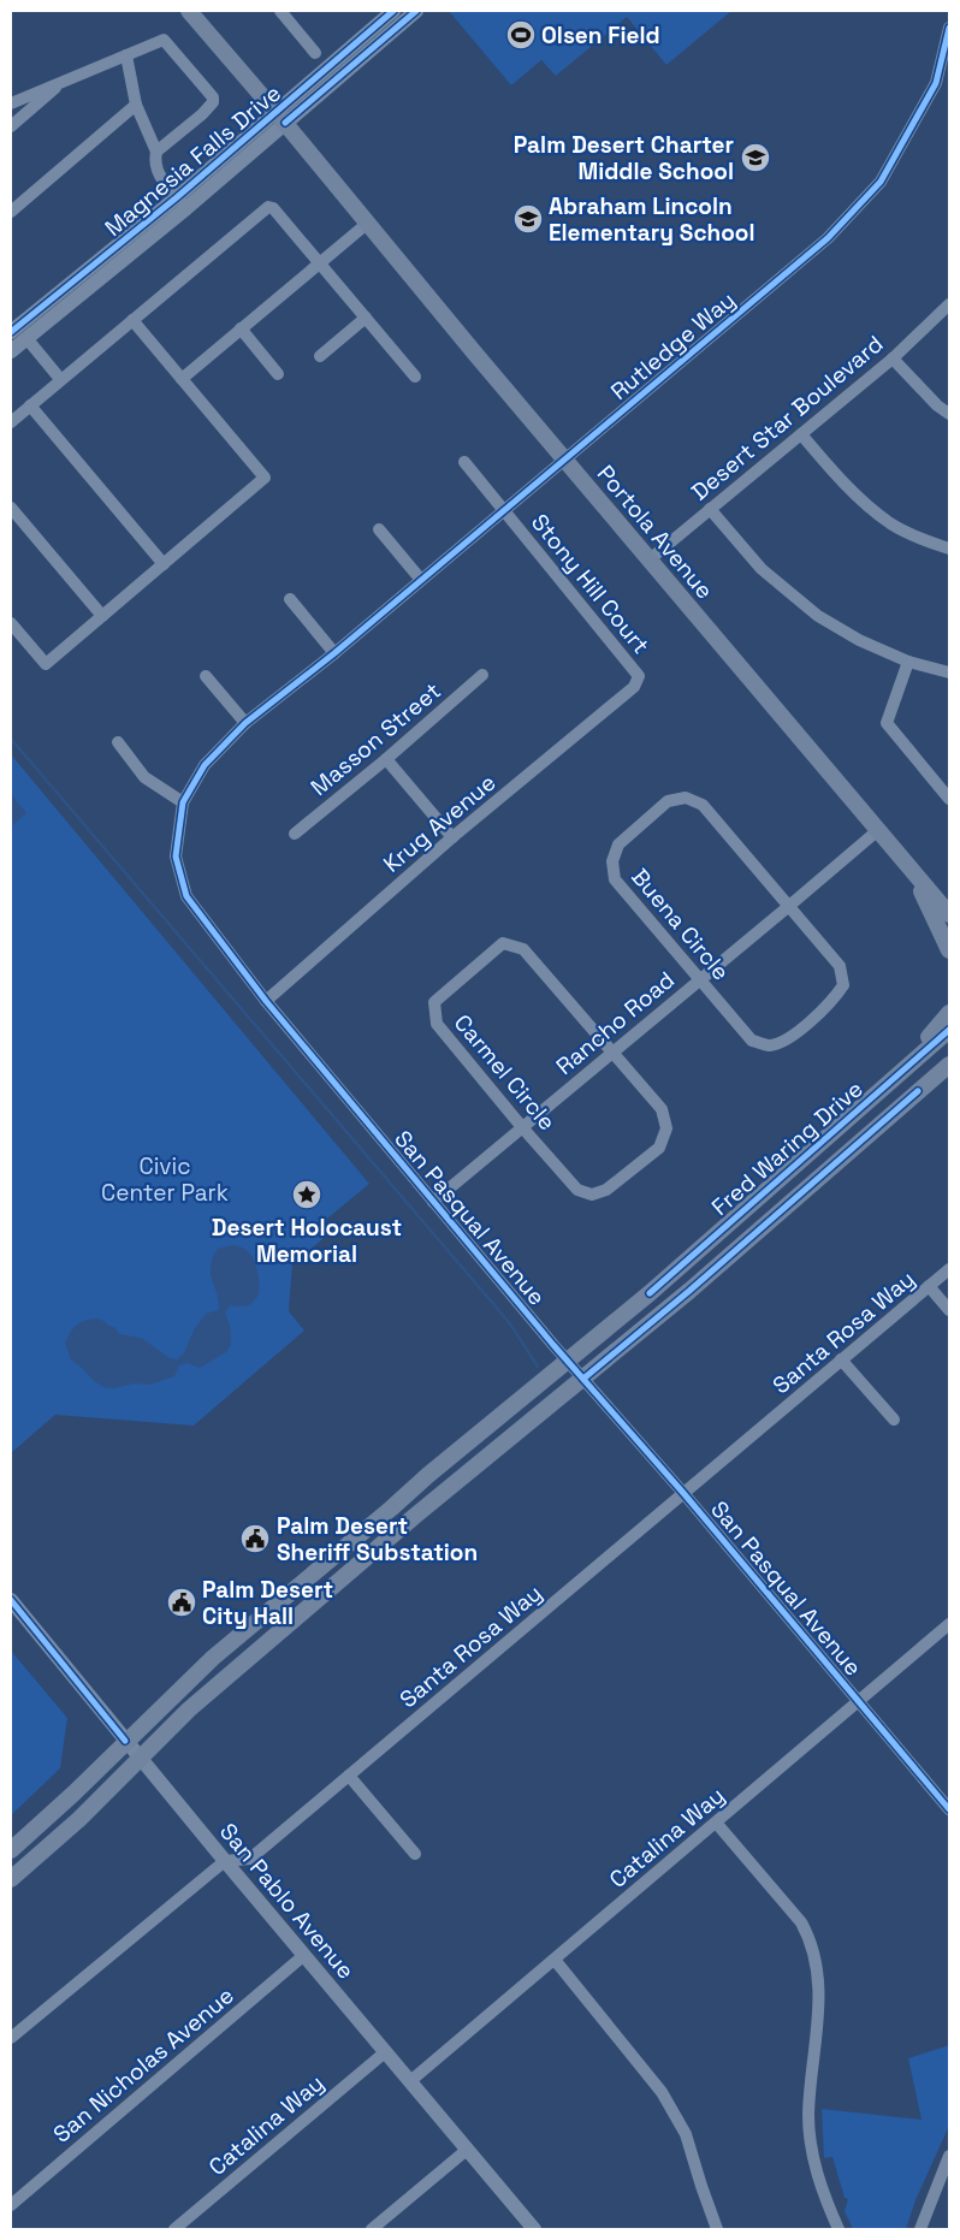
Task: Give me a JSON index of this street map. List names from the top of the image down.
{
  "streets": {
    "main road": ["Portola Avenue", "Fred Waring Drive"],
    "street": [
      "Magnesia Falls Drive",
      "Rutledge Way",
      "Desert Star Boulevard",
      "Stony Hill Court",
      "Masson Street",
      "Krug Avenue",
      "Buena Circle",
      "Rancho Road",
      "Carmel Circle",
      "San Pasqual Avenue",
      "Santa Rosa Way",
      "Catalina Way",
      "San Pablo Avenue",
      "San Nicholas Avenue"
    ]
  },
  "crossings": [
    ["Magnesia Falls Drive", "Portola Avenue"],
    ["Rutledge Way", "Portola Avenue"],
    ["Rutledge Way", "Stony Hill Court"],
    ["Rutledge Way", "San Pasqual Avenue"],
    ["Desert Star Boulevard", "Portola Avenue"],
    ["Portola Avenue", "Rancho Road"],
    ["Stony Hill Court", "Krug Avenue"],
    ["Krug Avenue", "San Pasqual Avenue"],
    ["Buena Circle", "Rancho Road"],
    ["Rancho Road", "Carmel Circle"],
    ["Rancho Road", "San Pasqual Avenue"],
    ["Fred Waring Drive", "San Pasqual Avenue"],
    ["Fred Waring Drive", "San Pablo Avenue"],
    ["San Pasqual Avenue", "Santa Rosa Way"],
    ["San Pasqual Avenue", "Catalina Way"],
    ["Santa Rosa Way", "San Pablo Avenue"],
    ["Catalina Way", "San Pablo Avenue"],
    ["San Pablo Avenue", "San Nicholas Avenue"]
  ],
  "parks": ["Civic Center Park"],
  "places": {
    "sports": ["Olsen Field"],
    "school or university": ["Palm Desert Charter Middle School", "Abraham Lincoln Elementary School"],
    "place": ["Desert Holocaust Memorial"],
    "public building": ["Palm Desert Sheriff Substation", "Palm Desert City Hall"]
  }
}
